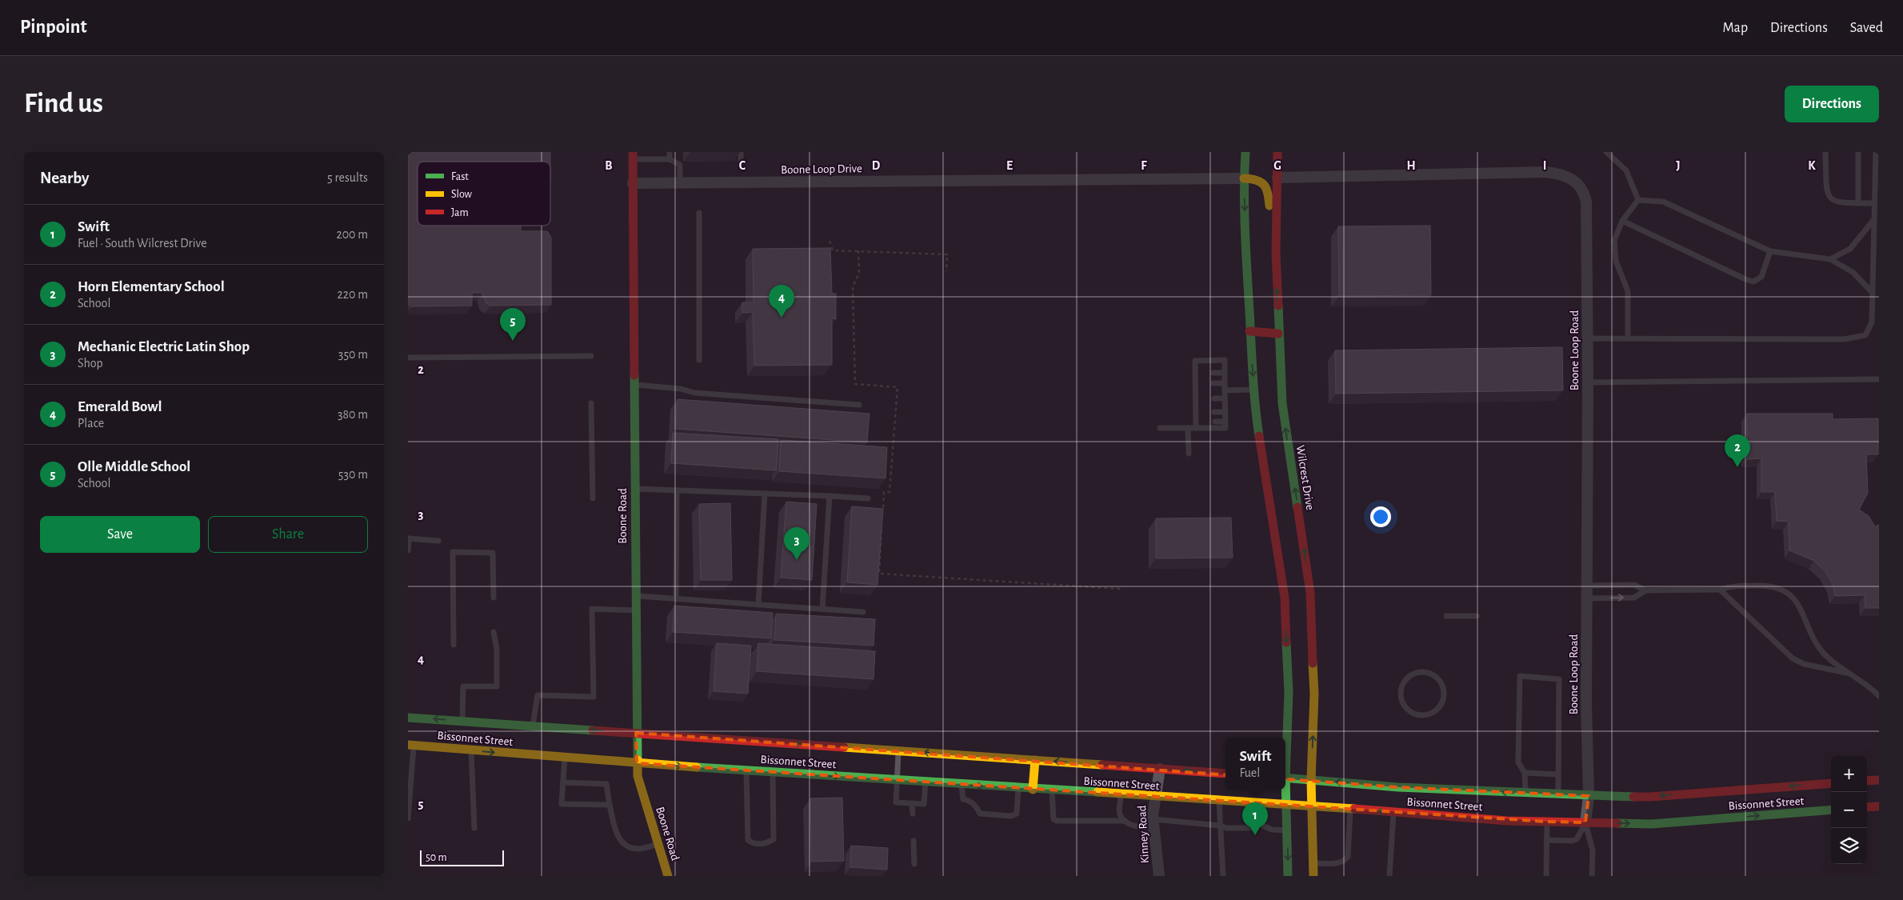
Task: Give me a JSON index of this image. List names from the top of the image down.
{
  "streets": {
    "main road": ["Wilcrest Drive", "Boone Road", "Bissonnet Street"],
    "street": ["Boone Loop Drive", "Boone Loop Road", "Kinney Road"]
  },
  "crossings": [
    ["Boone Loop Drive", "Boone Road"],
    ["Boone Loop Road", "Wilcrest Drive"],
    ["Boone Loop Road", "Bissonnet Street"],
    ["Wilcrest Drive", "Bissonnet Street"],
    ["Boone Road", "Bissonnet Street"],
    ["Bissonnet Street", "Kinney Road"]
  ],
  "legend": ["Fast", "Slow", "Jam"],
  "scale_bar": "50 m",
  "page": {
    "header": "Pinpoint",
    "nav": ["Map", "Directions", "Saved"],
    "buttons": [
      "Directions",
      ["Save", "Share"]
    ],
    "title": "Find us",
    "heading": ["Nearby", "5 results"],
    "list": [
      {
        "mark": "1",
        "name": "Swift",
        "note": "Fuel · South Wilcrest Drive",
        "value": "200 m"
      },
      {
        "mark": "2",
        "name": "Horn Elementary School",
        "note": "School",
        "value": "220 m"
      },
      {
        "mark": "3",
        "name": "Mechanic Electric Latin Shop",
        "note": "Shop",
        "value": "350 m"
      },
      {
        "mark": "4",
        "name": "Emerald Bowl",
        "note": "Place",
        "value": "380 m"
      },
      {
        "mark": "5",
        "name": "Olle Middle School",
        "note": "School",
        "value": "530 m"
      }
    ],
    "pins": [
      "4",
      "5",
      "2",
      "3",
      "1"
    ],
    "popup": ["Swift", "Fuel"],
    "map_buttons": ["+", "−"],
    "scale": "50 m"
  },
  "grid": {
    "columns": [
      "B",
      "C",
      "D",
      "E",
      "F",
      "G",
      "H",
      "I",
      "J",
      "K"
    ],
    "rows": [
      "2",
      "3",
      "4",
      "5"
    ]
  }
}
